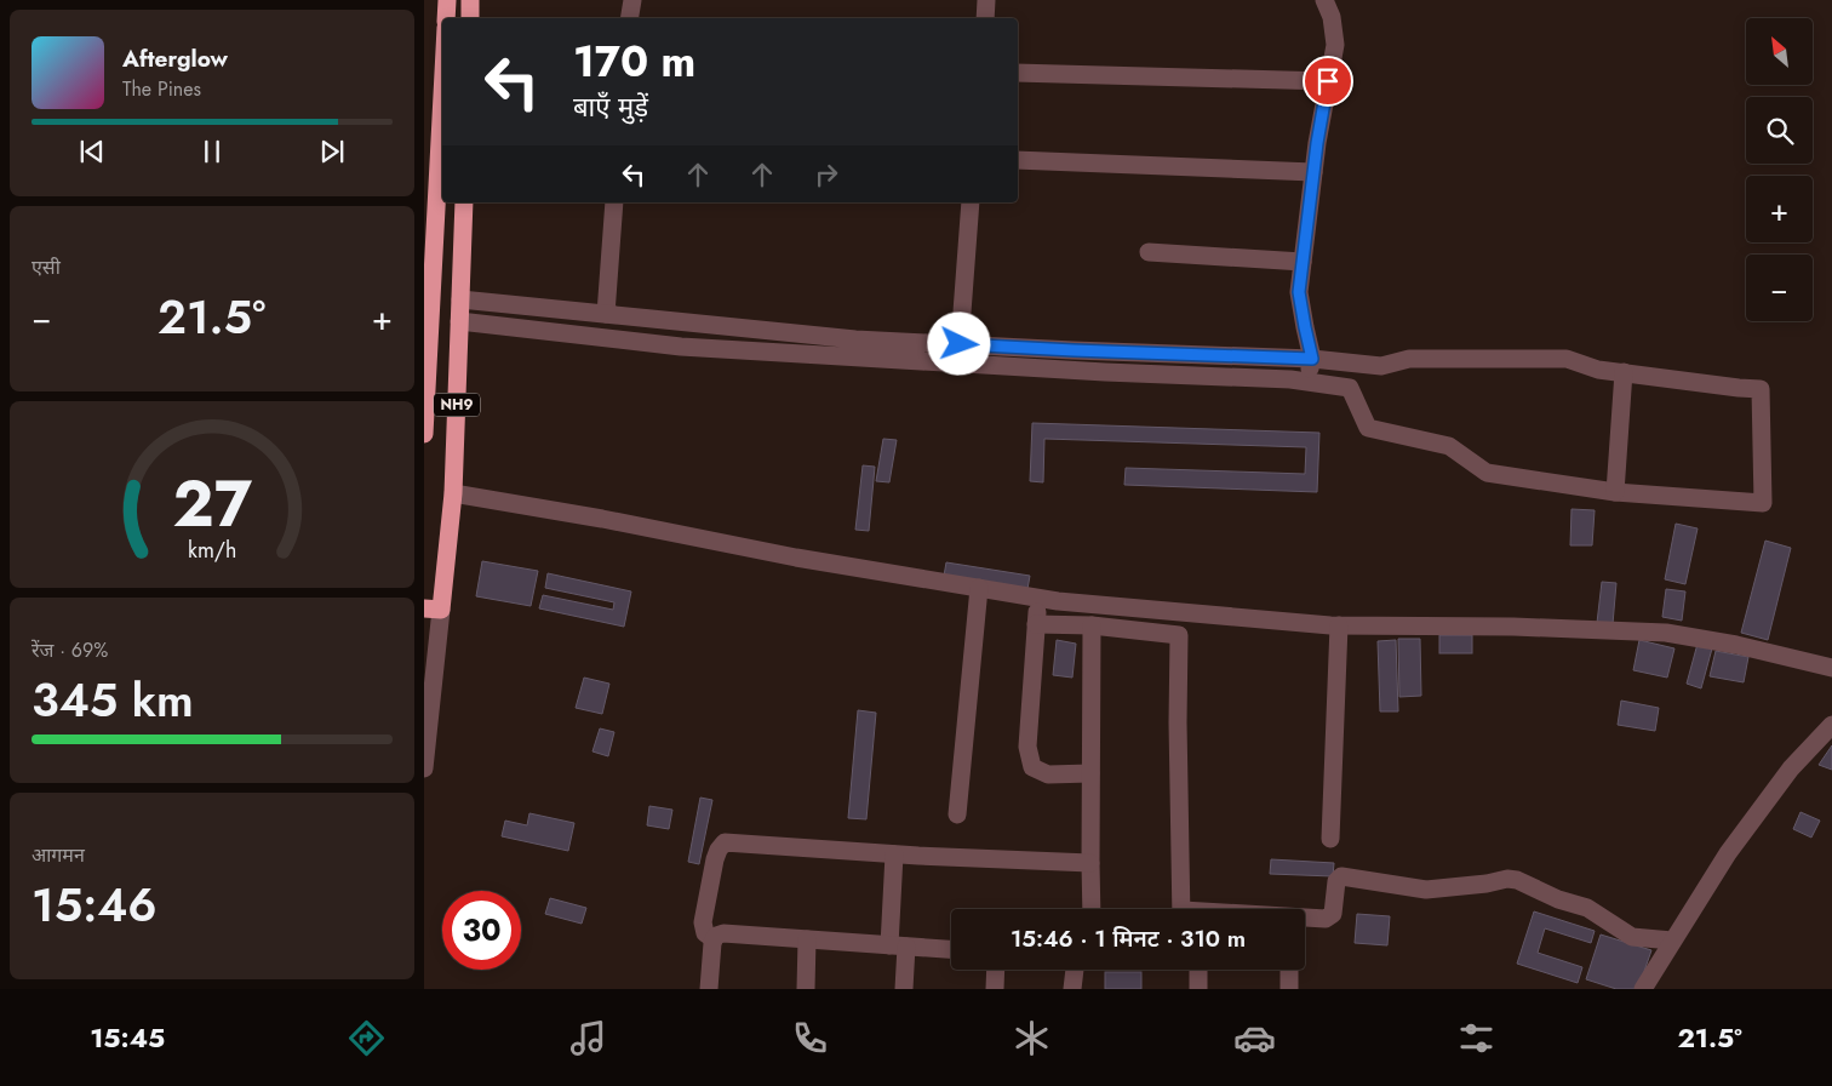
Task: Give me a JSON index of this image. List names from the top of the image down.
{
  "streets": {
    "highway": ["NH9"]
  },
  "north": "top left",
  "page": {
    "map_buttons": ["+", "−"],
    "turn": ["170 m", "बाएँ मुड़ें"],
    "song": ["Afterglow", "The Pines"],
    "tile": [
      "एसी",
      ["रेंज · 69%", "345 km"],
      ["आगमन", "15:46"]
    ],
    "heat": ["−", "21.5°", "+"],
    "limit": "30",
    "trip": "15:46 · 1 मिनट · 310 m",
    "tabs": ["15:45", "21.5°"],
    "gauge": ["27", "km/h"]
  }
}
